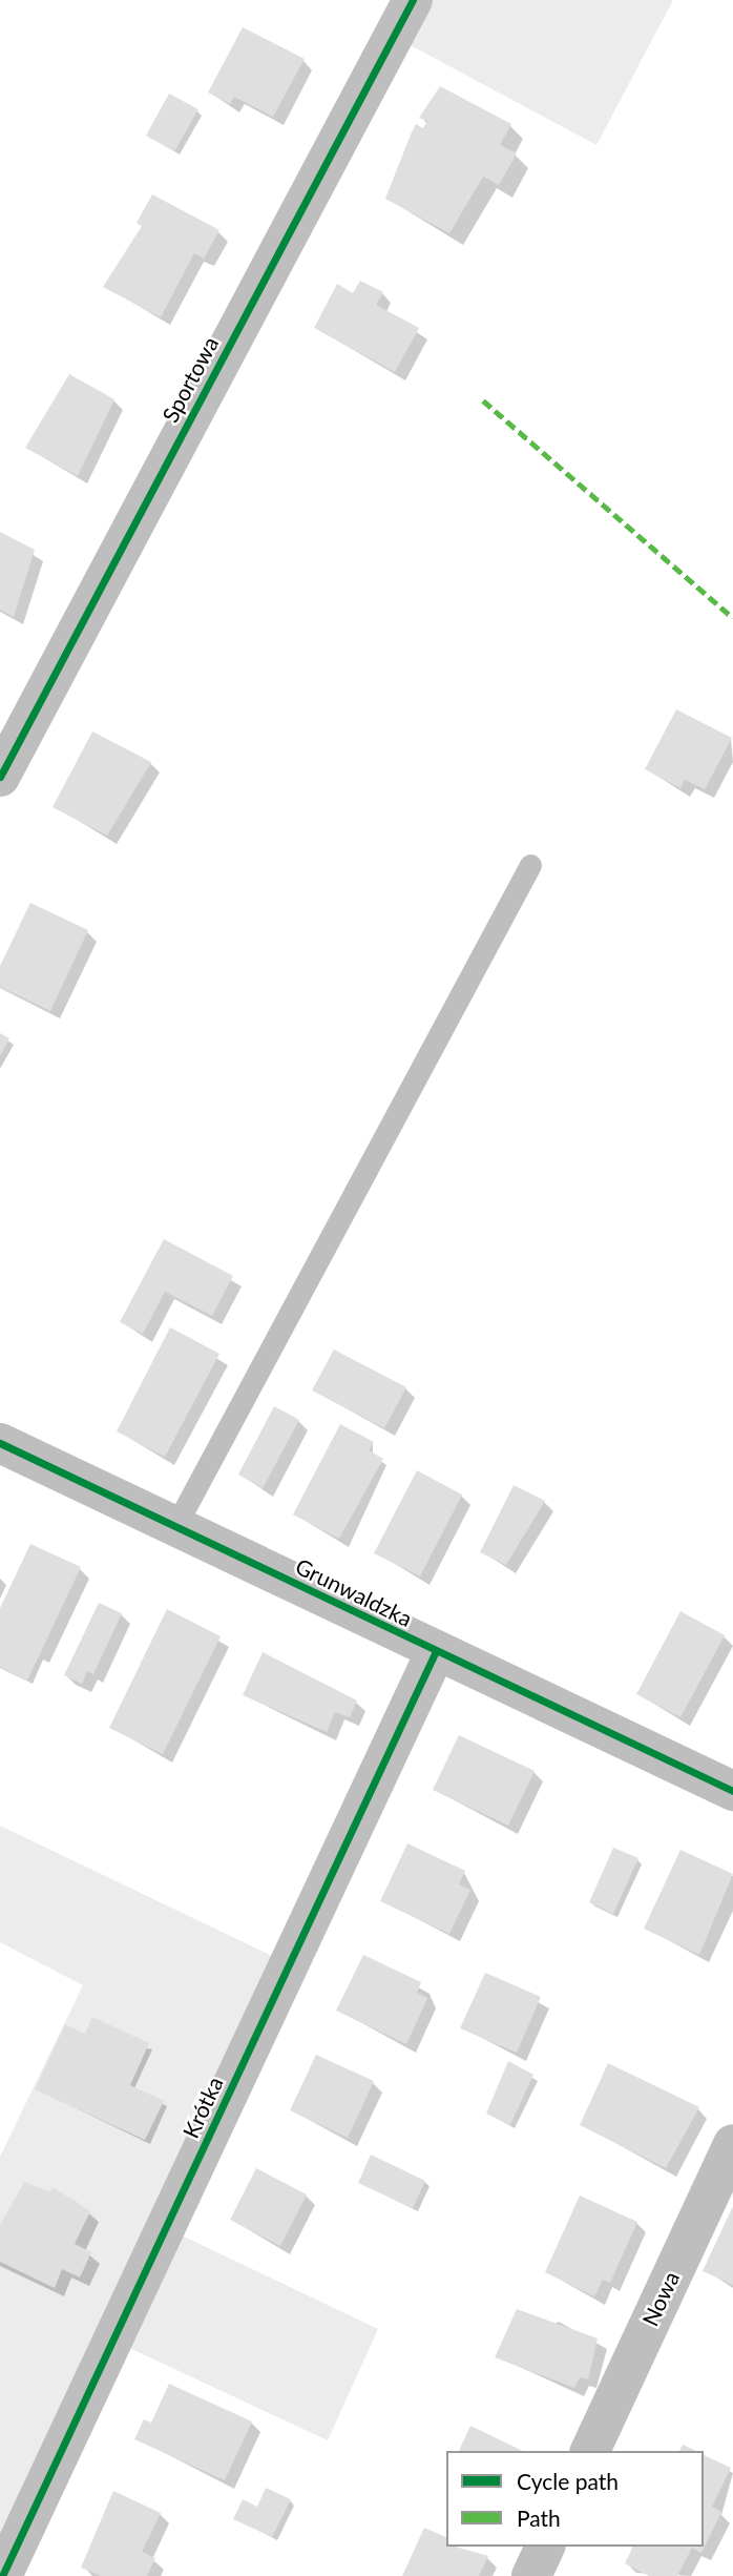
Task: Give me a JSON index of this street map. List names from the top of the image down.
{
  "streets": {
    "street": [
      "Sportowa",
      "Grunwaldzka",
      "Krótka",
      "Nowa"
    ]
  },
  "crossings": [
    ["Grunwaldzka", "Krótka"]
  ],
  "legend": ["Cycle path", "Path"]
}
